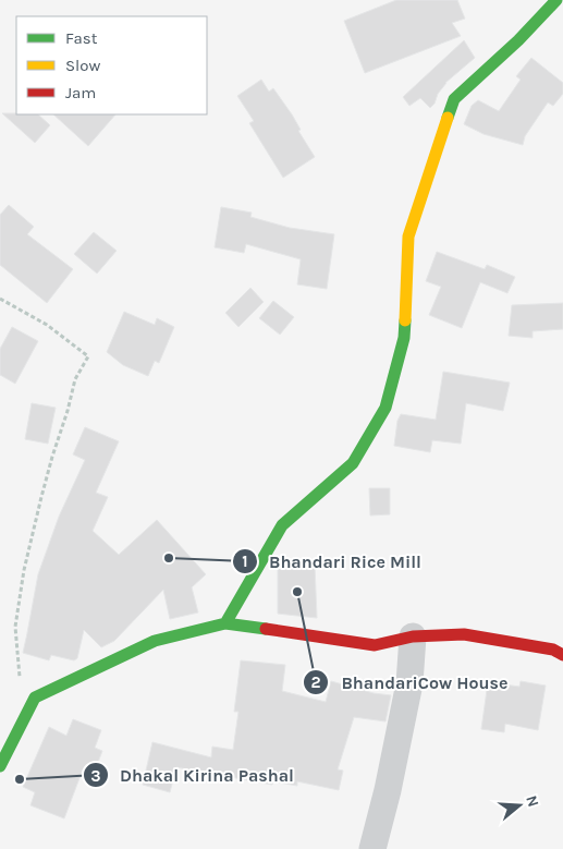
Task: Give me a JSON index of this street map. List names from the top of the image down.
{
  "places": ["Bhandari Rice Mill", "BhandariCow House", "Dhakal Kirina Pashal"],
  "legend": ["Fast", "Slow", "Jam"],
  "north": "right"
}
